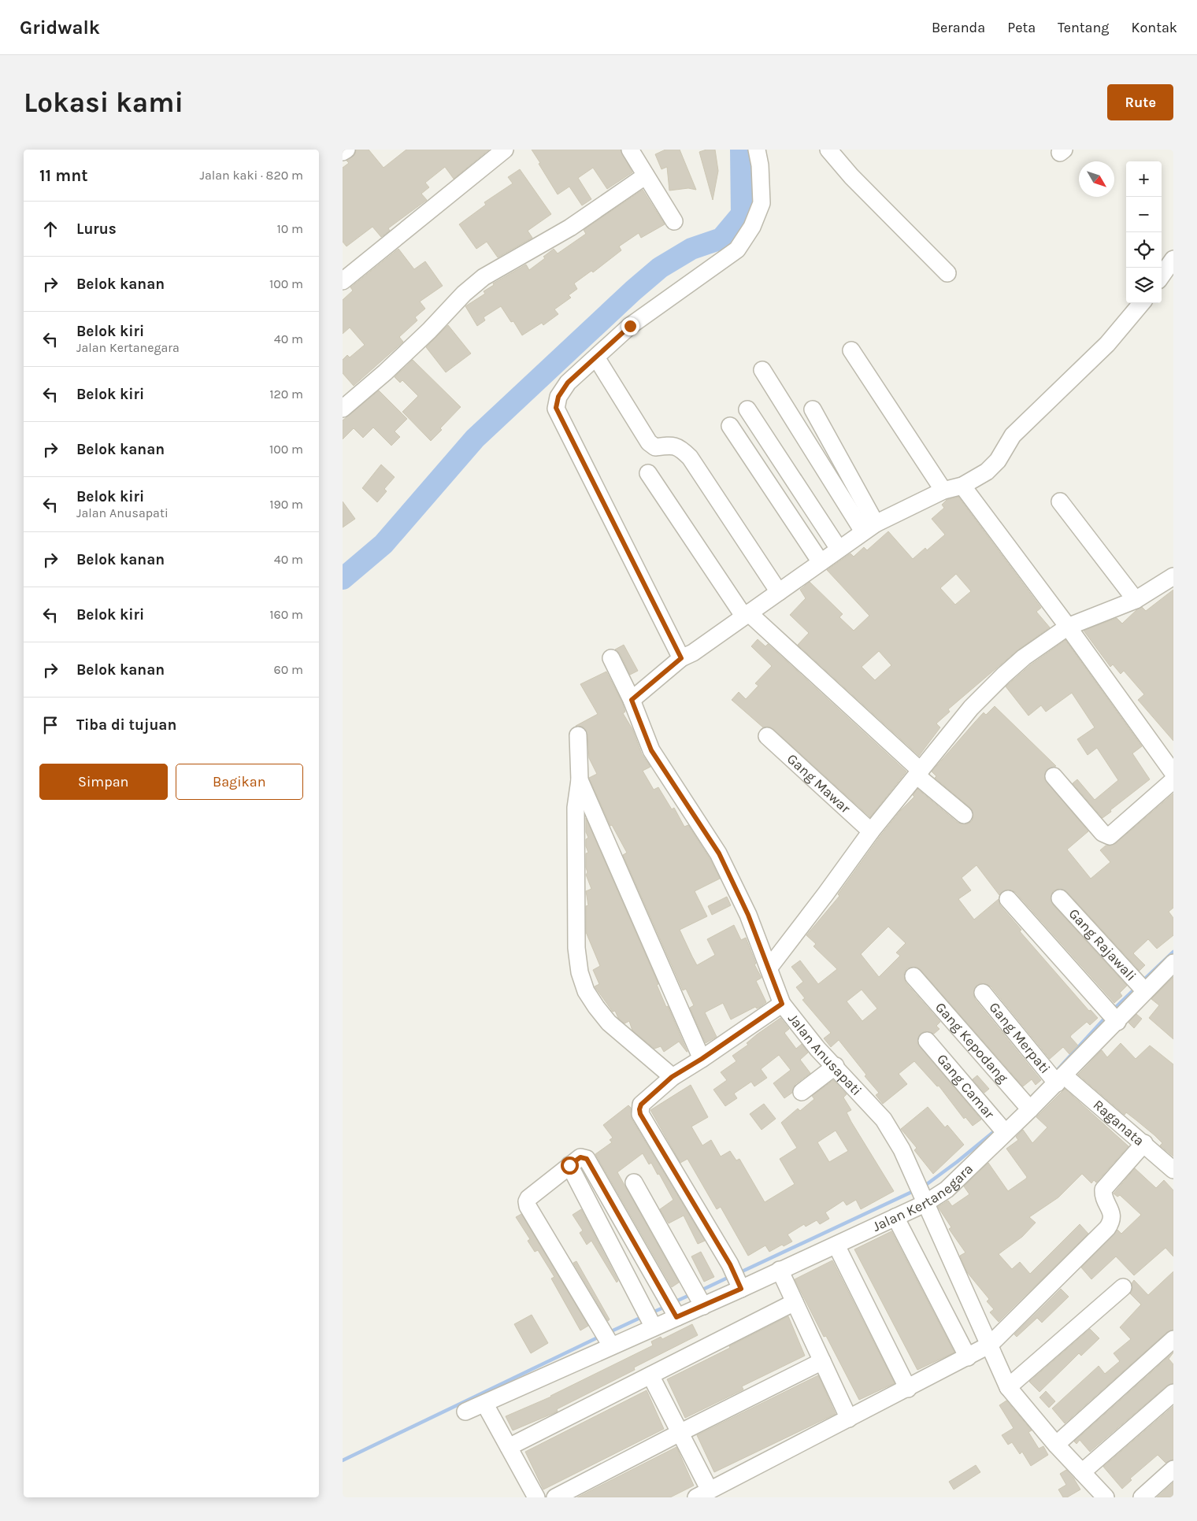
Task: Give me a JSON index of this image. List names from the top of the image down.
{
  "streets": {
    "street": [
      "Gang Mawar",
      "Gang Rajawali",
      "Gang Merpati",
      "Gang Kepodang",
      "Jalan Anusapati",
      "Gang Camar",
      "Raganata",
      "Jalan Kertanegara"
    ]
  },
  "crossings": [
    ["Gang Rajawali", "Jalan Kertanegara"],
    ["Gang Merpati", "Raganata"],
    ["Gang Merpati", "Jalan Kertanegara"],
    ["Gang Kepodang", "Jalan Kertanegara"],
    ["Jalan Anusapati", "Jalan Kertanegara"],
    ["Gang Camar", "Jalan Kertanegara"],
    ["Raganata", "Jalan Kertanegara"]
  ],
  "north": "bottom right",
  "page": {
    "header": "Gridwalk",
    "nav": [
      "Beranda",
      "Peta",
      "Tentang",
      "Kontak"
    ],
    "buttons": [
      "Rute",
      ["Simpan", "Bagikan"]
    ],
    "title": "Lokasi kami",
    "heading": ["11 mnt", "Jalan kaki · 820 m"],
    "map_buttons": ["+", "−"],
    "list": [
      ["Lurus", "10 m"],
      ["Belok kanan", "100 m"],
      ["Belok kiri", "Jalan Kertanegara", "40 m"],
      ["Belok kiri", "120 m"],
      ["Belok kanan", "100 m"],
      ["Belok kiri", "Jalan Anusapati", "190 m"],
      ["Belok kanan", "40 m"],
      ["Belok kiri", "160 m"],
      ["Belok kanan", "60 m"],
      "Tiba di tujuan"
    ]
  }
}
